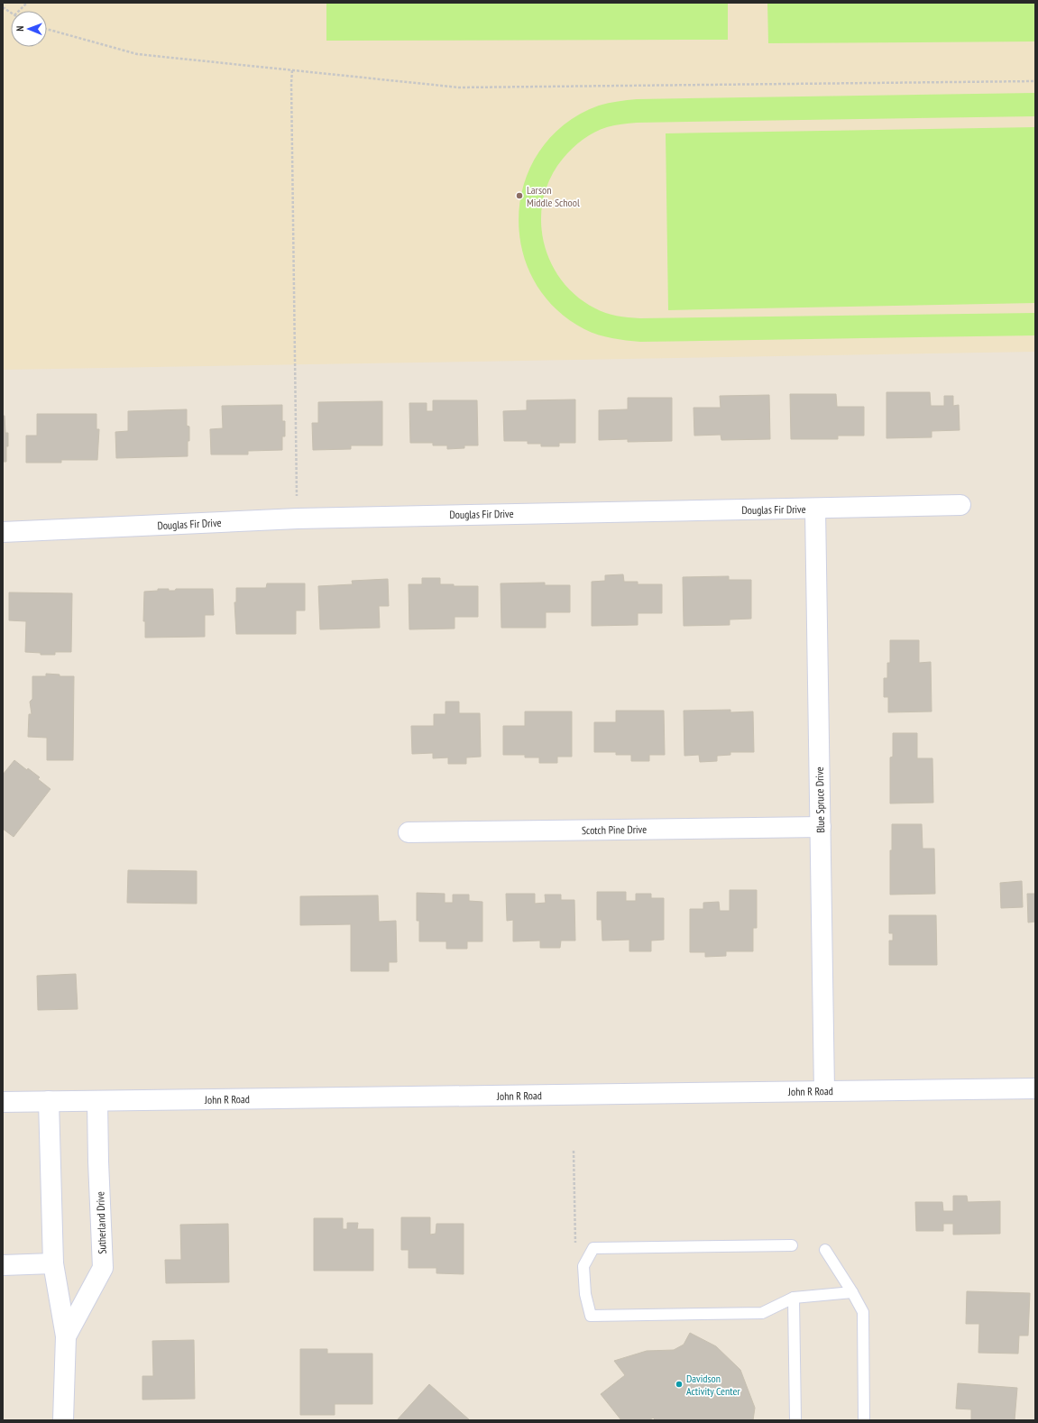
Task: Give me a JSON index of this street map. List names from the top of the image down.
{
  "streets": {
    "street": [
      "Douglas Fir Drive",
      "Blue Spruce Drive",
      "Scotch Pine Drive",
      "John R Road",
      "Sutherland Drive"
    ]
  },
  "crossings": [
    ["Douglas Fir Drive", "Blue Spruce Drive"],
    ["Blue Spruce Drive", "Scotch Pine Drive"],
    ["Blue Spruce Drive", "John R Road"],
    ["John R Road", "Sutherland Drive"]
  ],
  "places": ["Larson Middle School", "Davidson Activity Center"],
  "north": "left"
}
